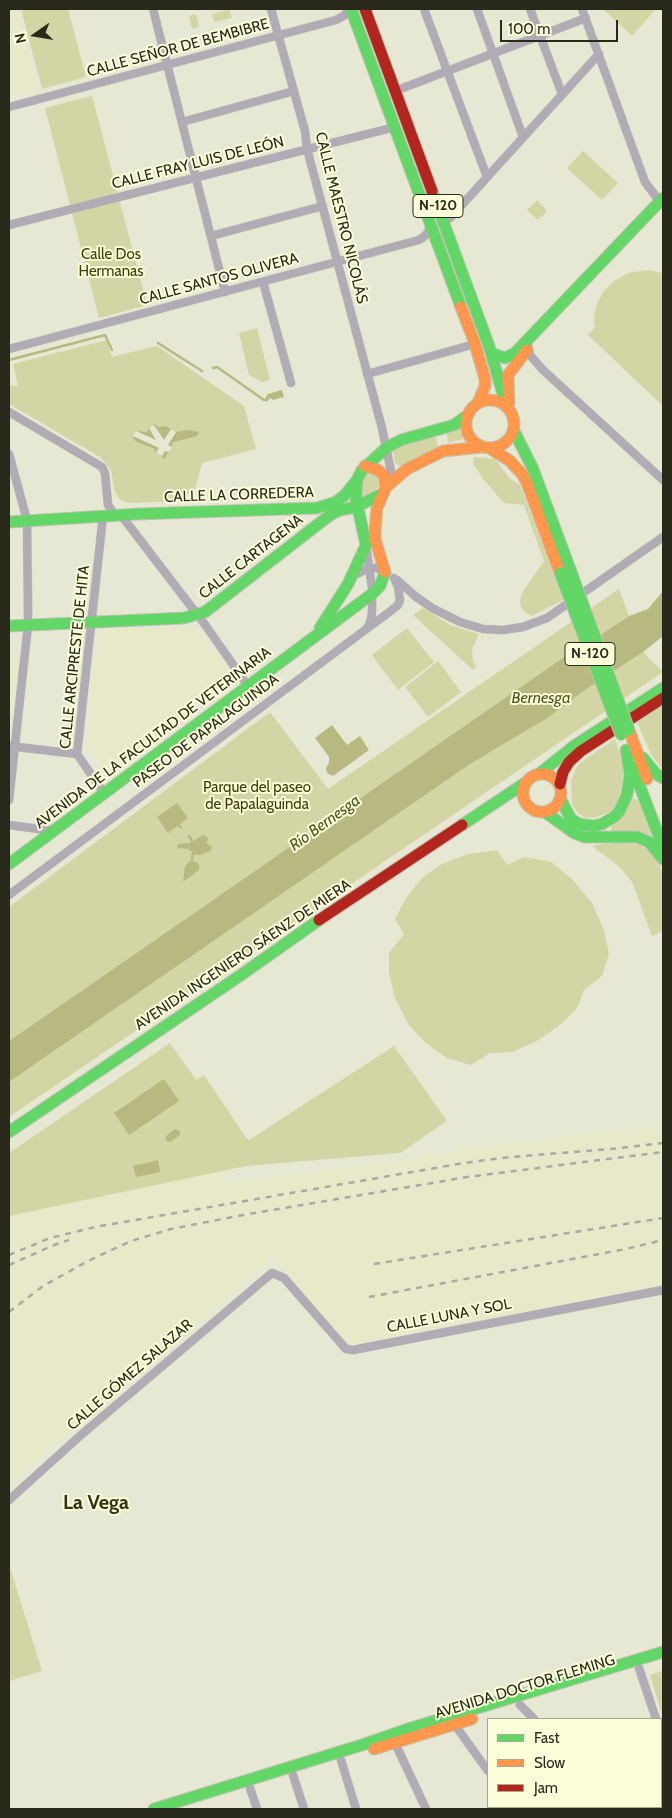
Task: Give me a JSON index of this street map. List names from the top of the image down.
{
  "streets": {
    "main road": [
      "N-120",
      "CALLE LA CORREDERA",
      "CALLE CARTAGENA",
      "AVENIDA DE LA FACULTAD DE VETERINARIA",
      "AVENIDA INGENIERO SÁENZ DE MIERA",
      "AVENIDA DOCTOR FLEMING"
    ],
    "street": [
      "CALLE SEÑOR DE BEMBIBRE",
      "CALLE FRAY LUIS DE LEÓN",
      "CALLE MAESTRO NICOLÁS",
      "CALLE SANTOS OLIVERA",
      "CALLE ARCIPRESTE DE HITA",
      "PASEO DE PAPALAGUINDA",
      "CALLE LUNA Y SOL",
      "CALLE GÓMEZ SALAZAR"
    ]
  },
  "crossings": [
    ["CALLE SEÑOR DE BEMBIBRE", "N-120"],
    ["CALLE SEÑOR DE BEMBIBRE", "CALLE MAESTRO NICOLÁS"],
    ["CALLE FRAY LUIS DE LEÓN", "N-120"],
    ["CALLE FRAY LUIS DE LEÓN", "CALLE MAESTRO NICOLÁS"],
    ["N-120", "CALLE SANTOS OLIVERA"],
    ["N-120", "CALLE LA CORREDERA"],
    ["CALLE MAESTRO NICOLÁS", "CALLE SANTOS OLIVERA"],
    ["CALLE MAESTRO NICOLÁS", "CALLE LA CORREDERA"],
    ["CALLE MAESTRO NICOLÁS", "CALLE CARTAGENA"],
    ["CALLE LA CORREDERA", "CALLE ARCIPRESTE DE HITA"],
    ["CALLE LA CORREDERA", "AVENIDA DE LA FACULTAD DE VETERINARIA"],
    ["CALLE CARTAGENA", "AVENIDA DE LA FACULTAD DE VETERINARIA"],
    ["CALLE ARCIPRESTE DE HITA", "AVENIDA DE LA FACULTAD DE VETERINARIA"],
    ["PASEO DE PAPALAGUINDA", "AVENIDA DE LA FACULTAD DE VETERINARIA"],
    ["CALLE LUNA Y SOL", "CALLE GÓMEZ SALAZAR"]
  ],
  "districts": ["La Vega"],
  "water": ["Bernesga", "Río Bernesga"],
  "parks": ["Calle Dos Hermanas", "Parque del paseo de Papalaguinda"],
  "legend": ["Fast", "Slow", "Jam"],
  "scale_bar": "100 m",
  "north": "left"
}
